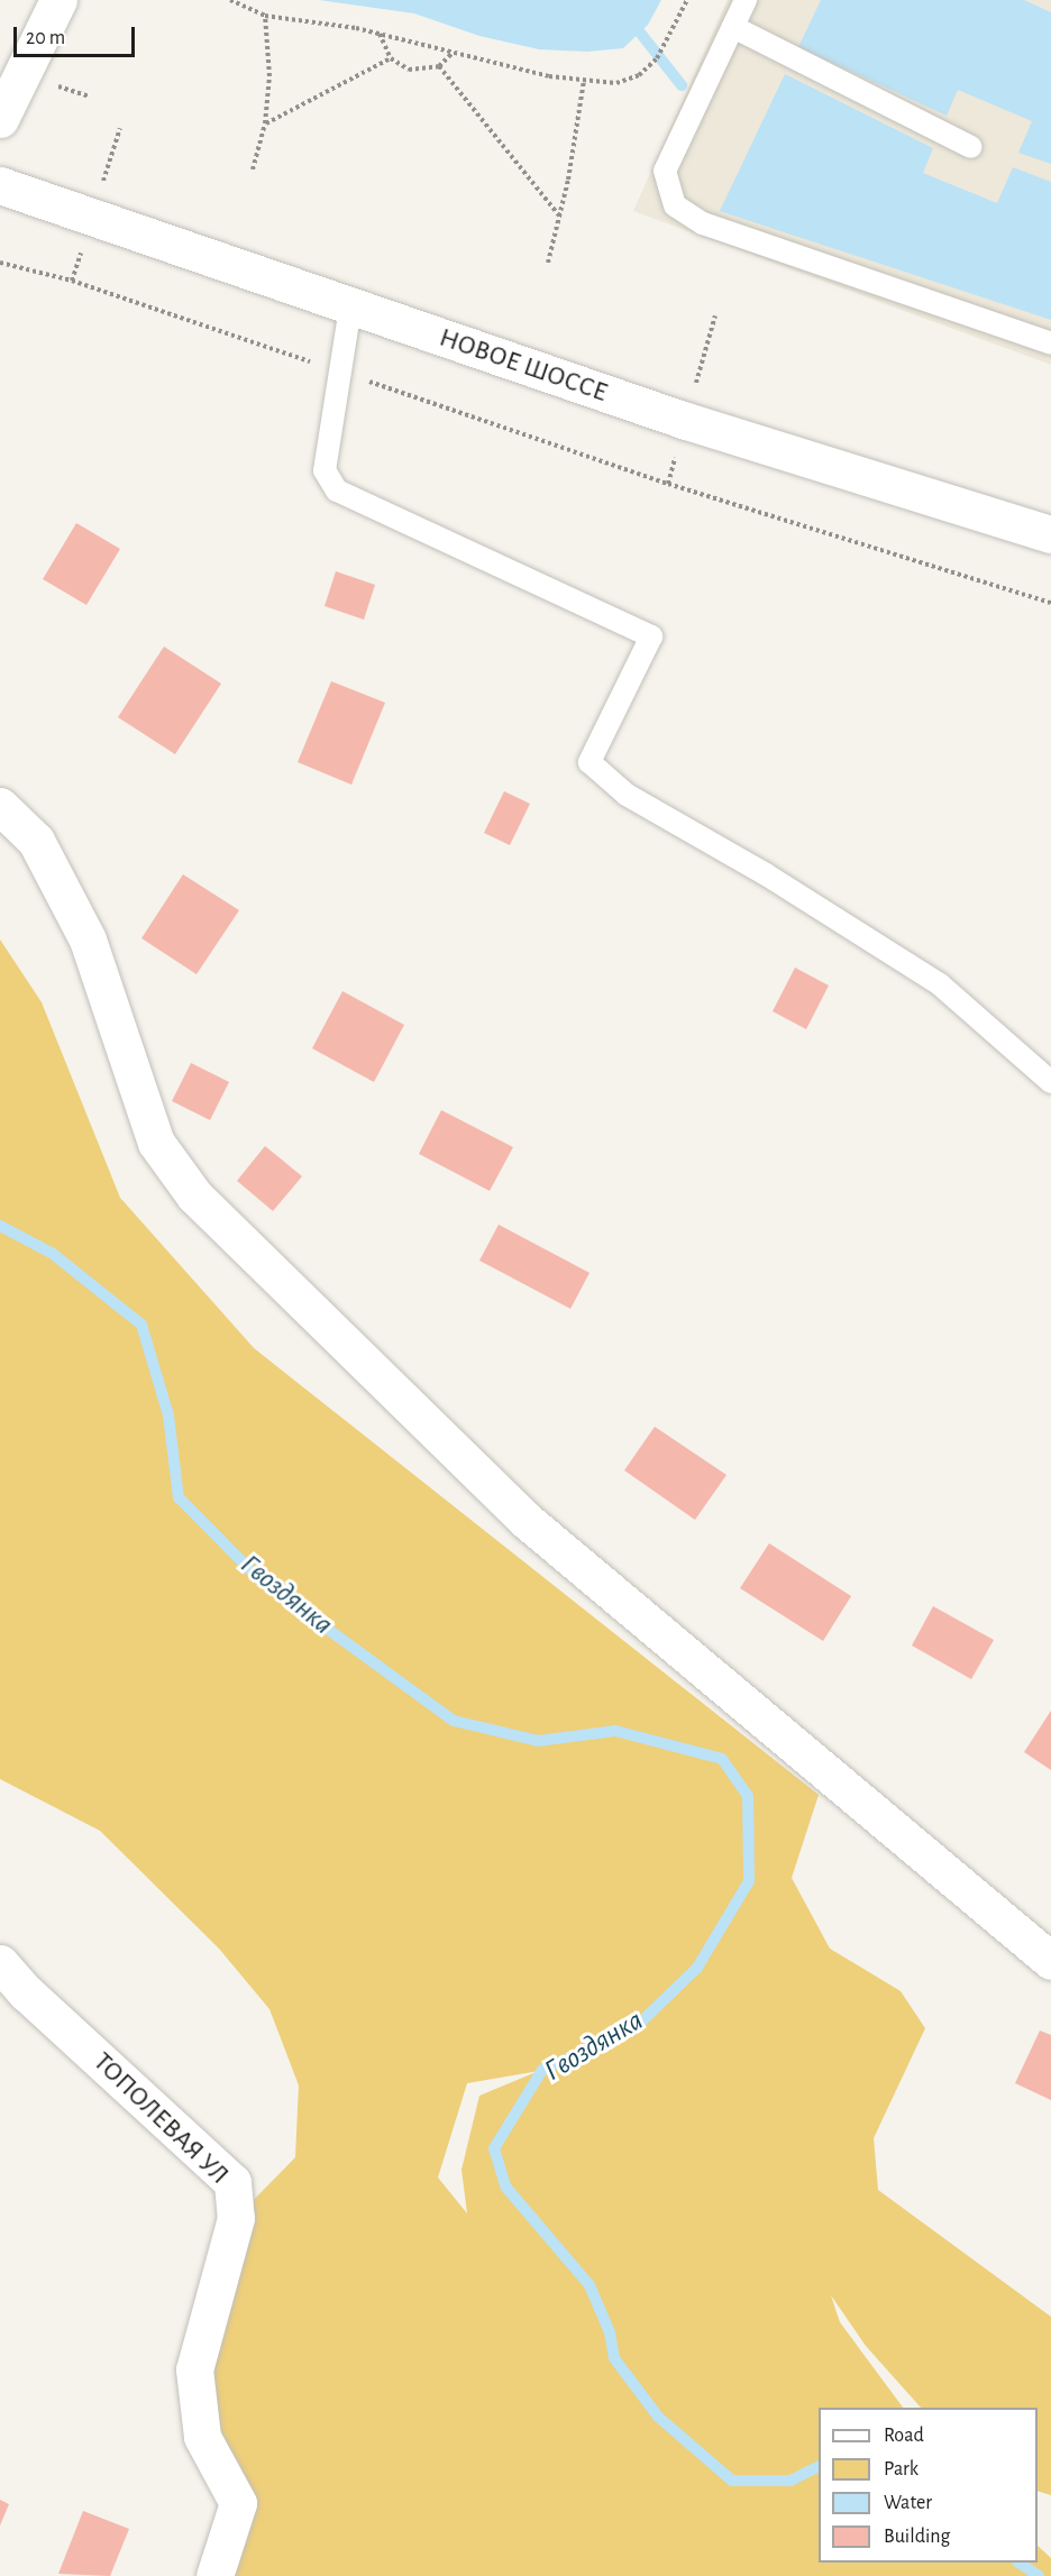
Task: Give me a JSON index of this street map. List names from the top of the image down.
{
  "streets": {
    "street": ["НОВОЕ ШОССЕ", "ТОПОЛЕВАЯ УЛ"]
  },
  "water": ["Гвоздянка"],
  "legend": [
    "Road",
    "Park",
    "Water",
    "Building"
  ],
  "scale_bar": "20 m"
}
